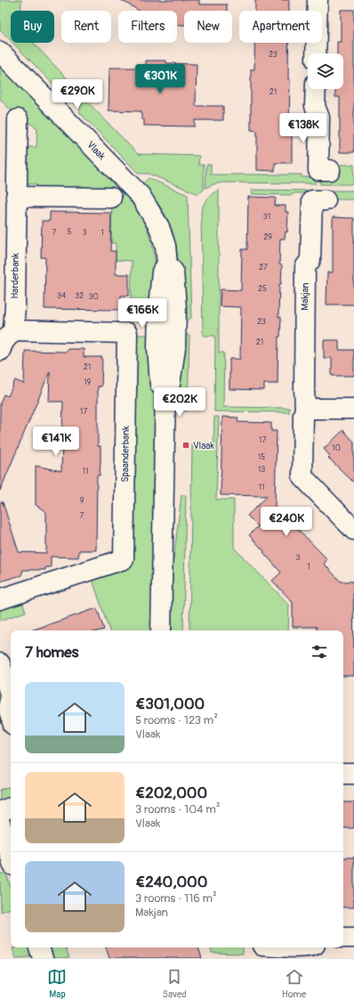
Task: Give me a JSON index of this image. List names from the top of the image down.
{
  "streets": {
    "street": [
      "Vlaak",
      "Harderbank",
      "Makjan",
      "Spaanderbank"
    ]
  },
  "crossings": [
    ["Harderbank", "Spaanderbank"]
  ],
  "places": {
    "transit": ["Vlaak"]
  },
  "house_numbers": [
    "23",
    "21",
    "31",
    "5",
    "7",
    "3",
    "1",
    "29",
    "27",
    "25",
    "34",
    "32",
    "30",
    "23",
    "21",
    "21",
    "19",
    "17",
    "17",
    "10",
    "15",
    "13",
    "11",
    "11",
    "9",
    "7",
    "3",
    "1"
  ],
  "page": {
    "chip": [
      "Buy",
      "Rent",
      "Filters",
      "New",
      "Apartment"
    ],
    "price": [
      "€301K",
      "€290K",
      "€138K",
      "€166K",
      "€202K",
      "€141K",
      "€240K"
    ],
    "heading": "7 homes",
    "list": [
      {
        "name": "€301,000",
        "note": "5 rooms · 123 m² · Vlaak"
      },
      {
        "name": "€202,000",
        "note": "3 rooms · 104 m² · Vlaak"
      },
      {
        "name": "€240,000",
        "note": "3 rooms · 116 m² · Makjan"
      }
    ],
    "tabs": ["Map", "Saved", "Home"]
  }
}
